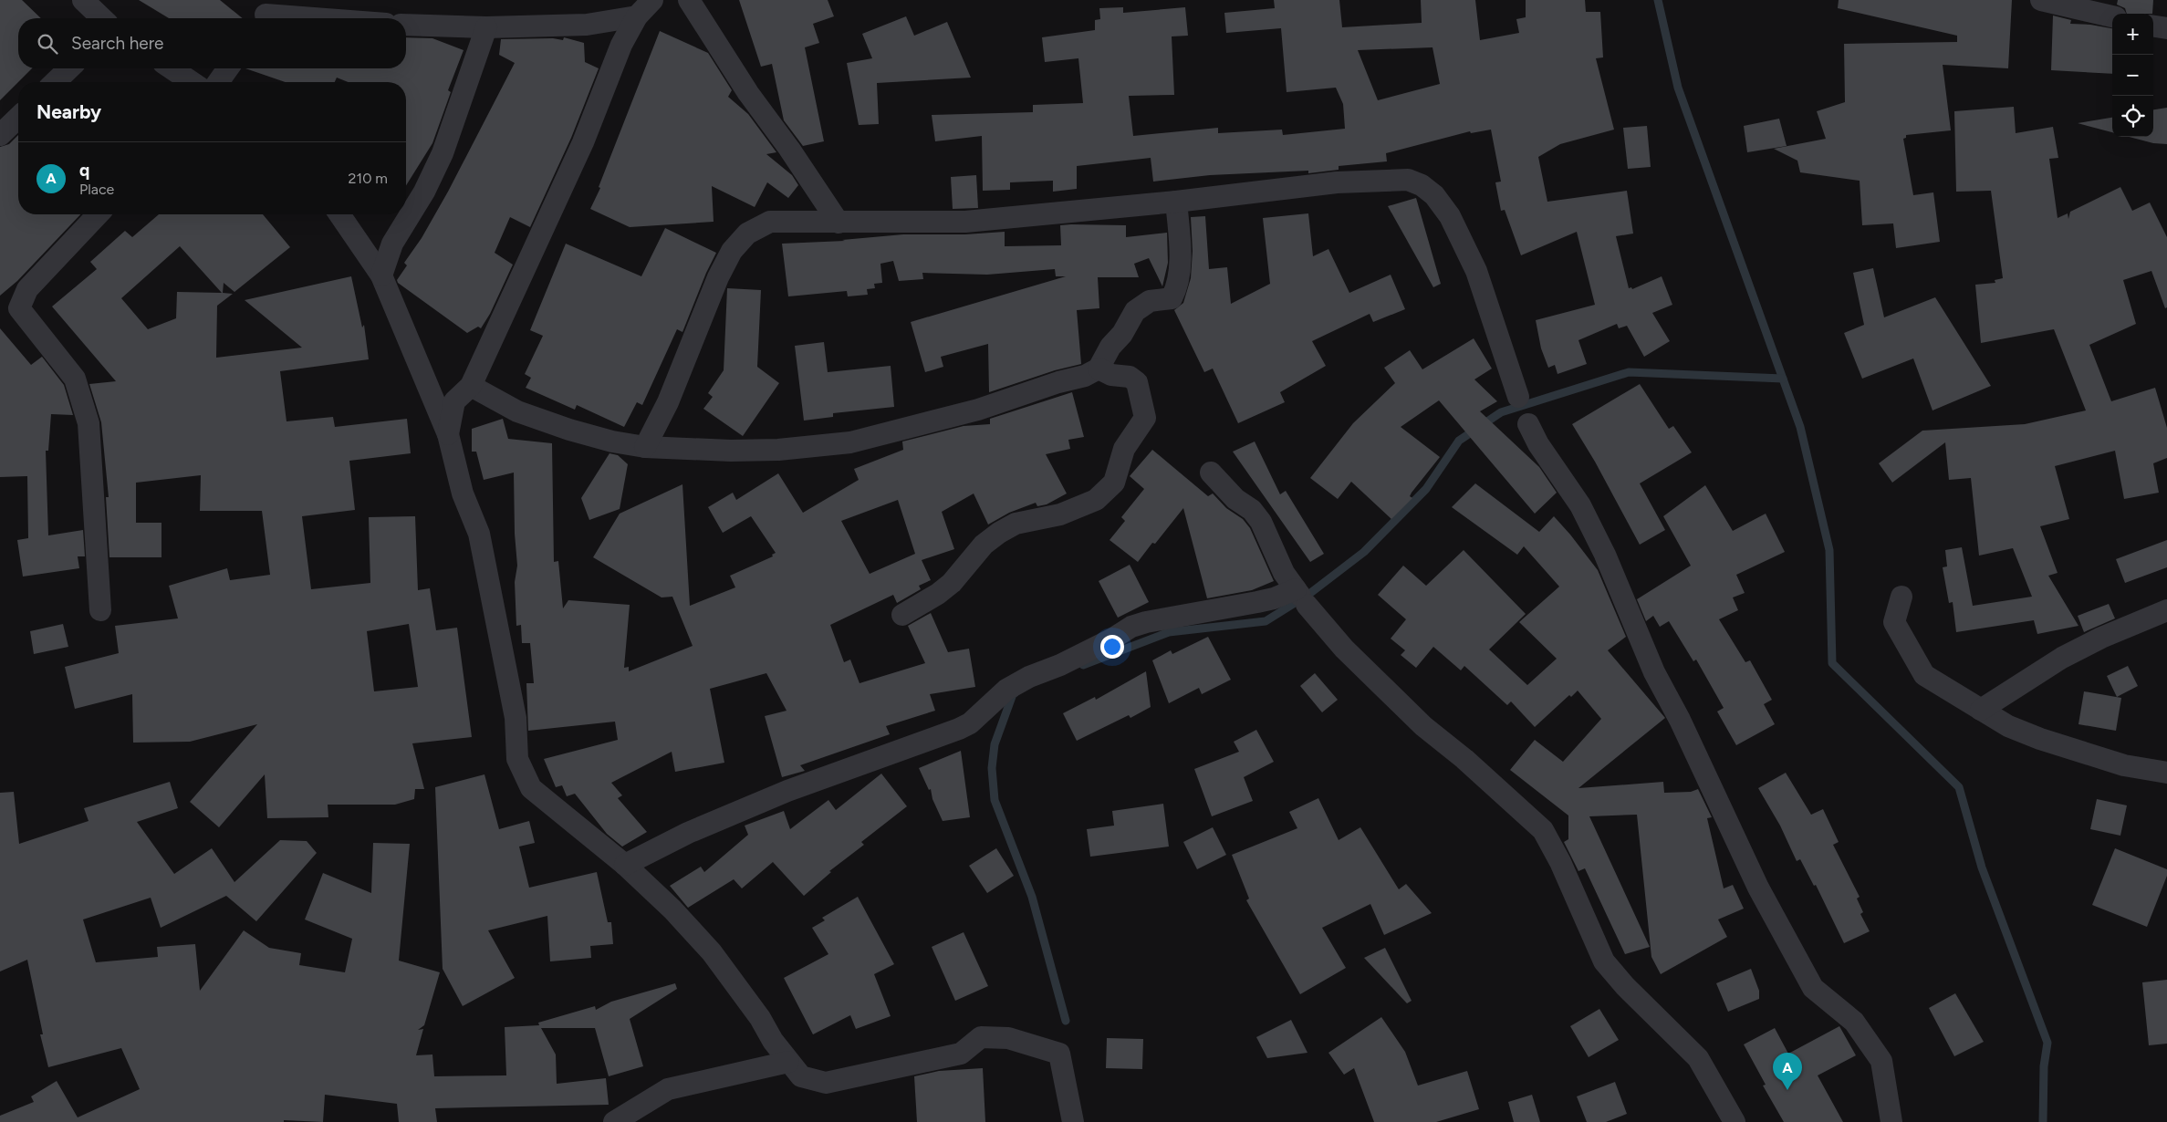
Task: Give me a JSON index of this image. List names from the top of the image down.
{
  "page": {
    "map_buttons": ["+", "−"],
    "search": "Search here",
    "heading": "Nearby",
    "list": [
      {
        "mark": "A",
        "name": "q",
        "note": "Place",
        "value": "210 m"
      }
    ],
    "pins": "A"
  }
}
